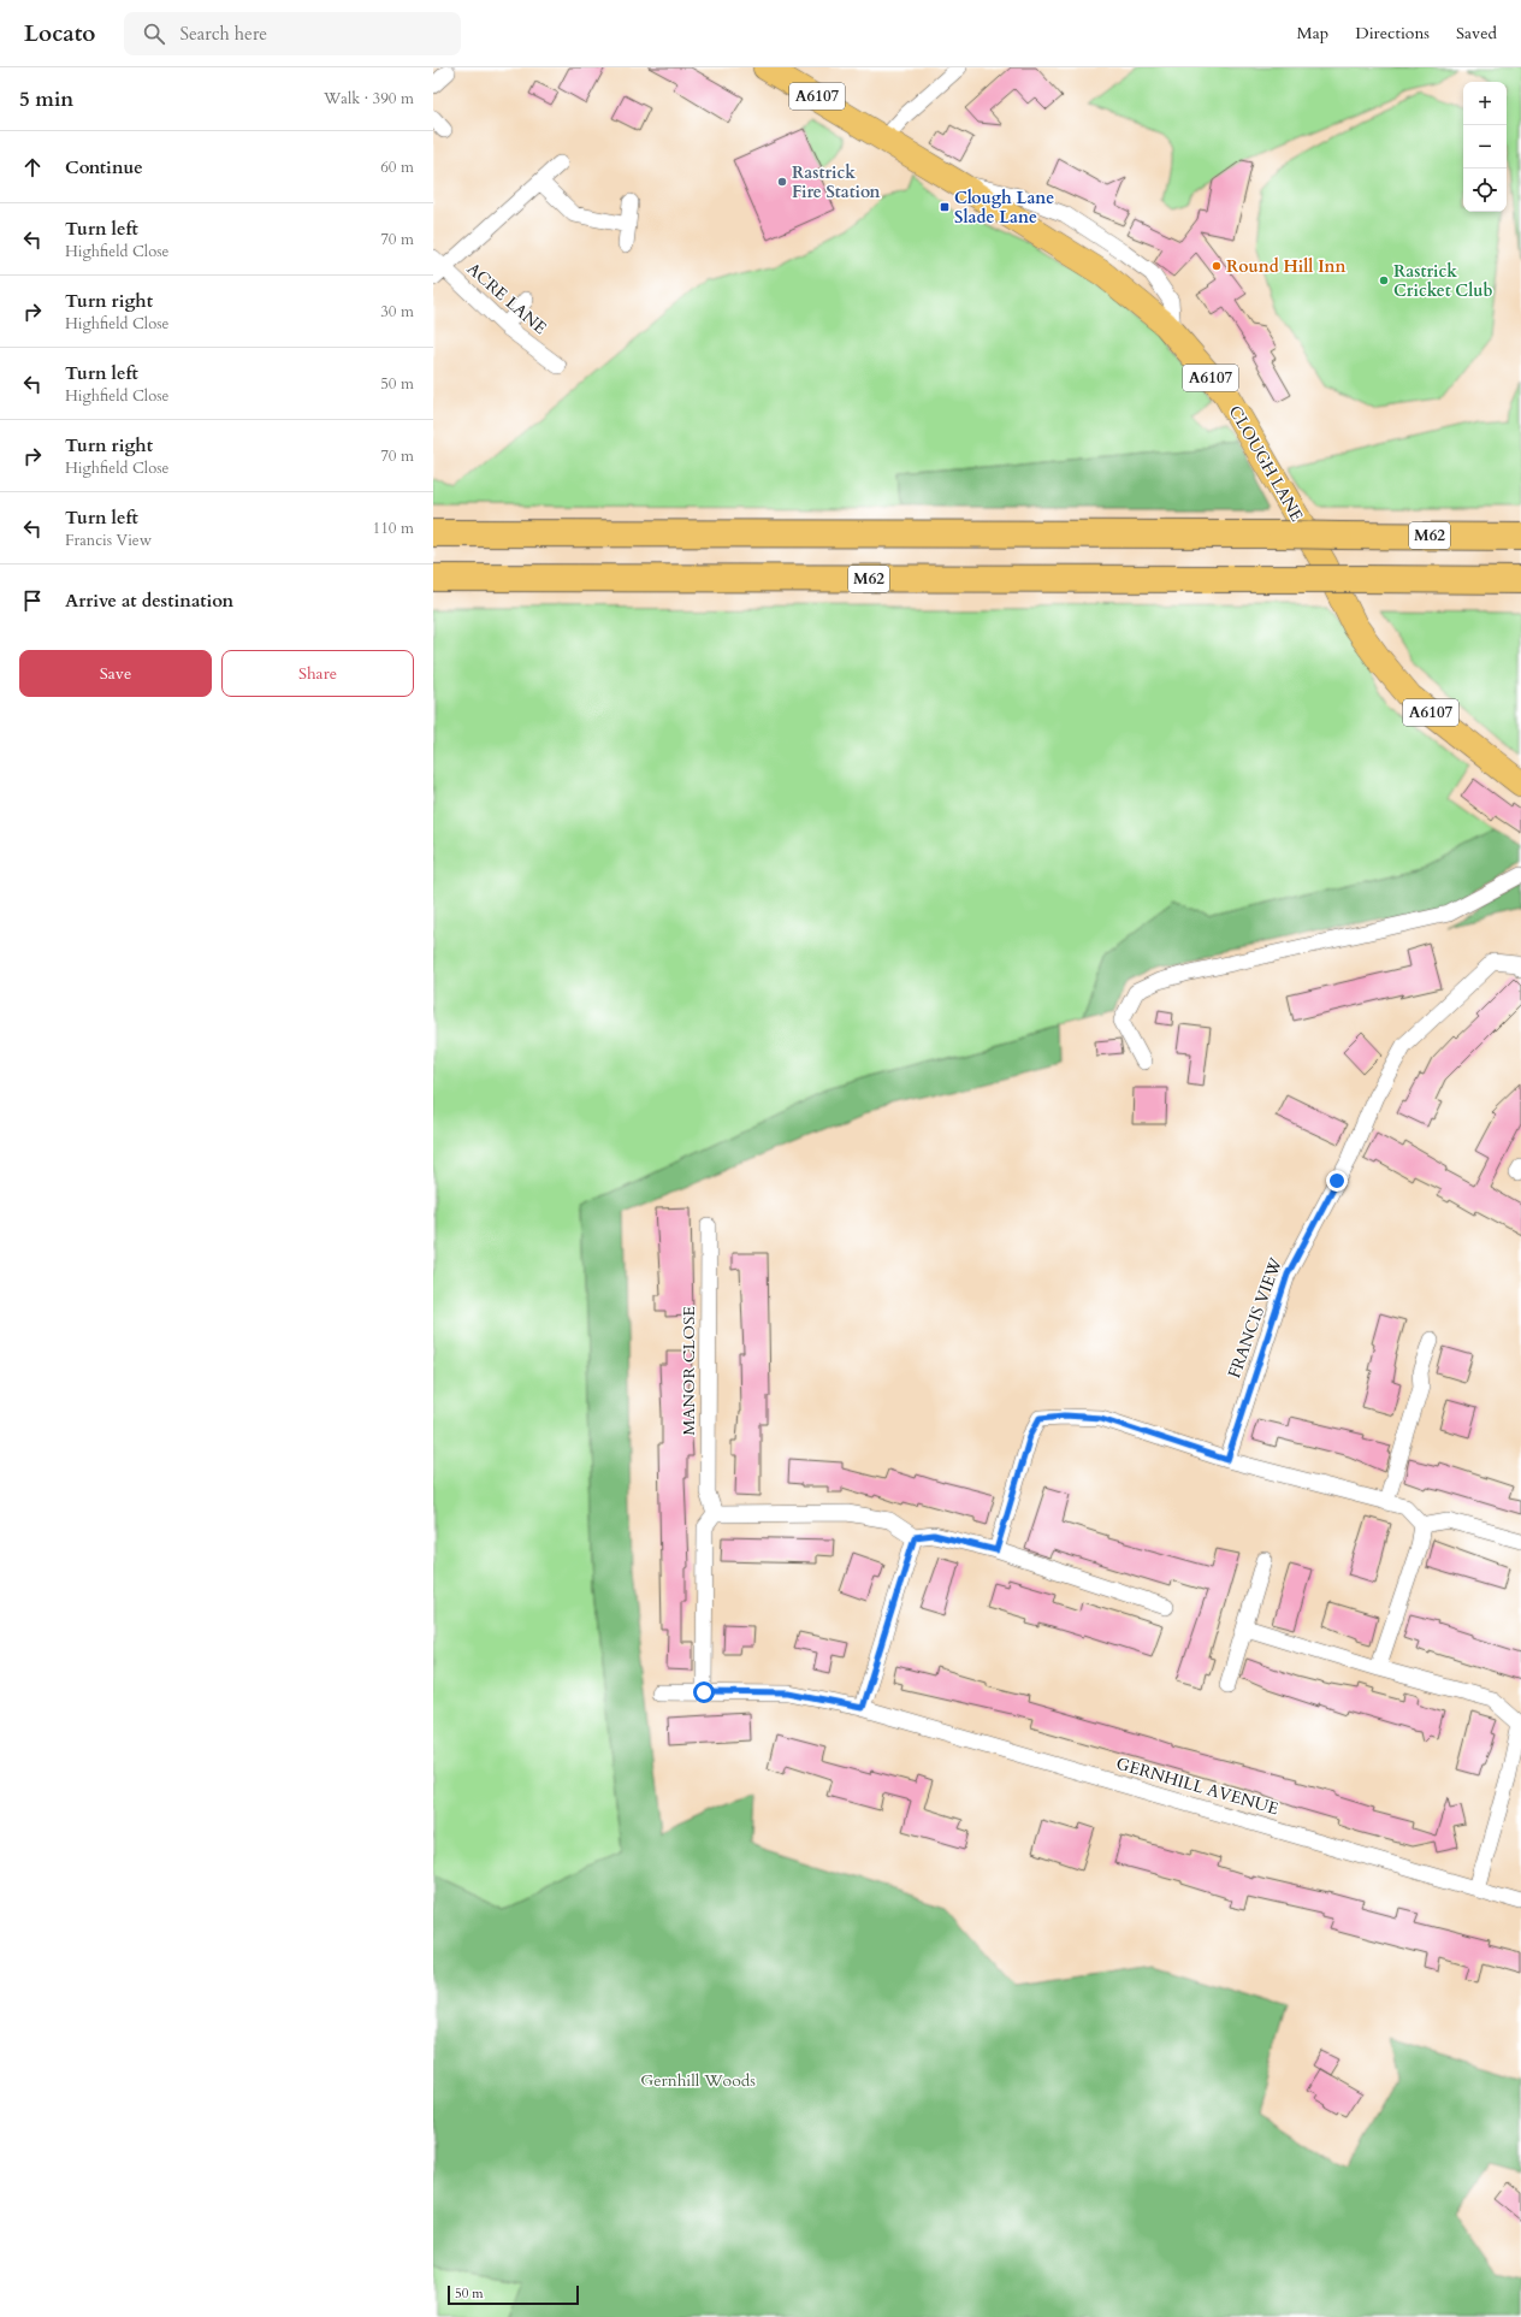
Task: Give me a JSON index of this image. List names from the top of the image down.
{
  "streets": {
    "highway": ["M62"],
    "main road": ["A6107", "CLOUGH LANE"],
    "street": [
      "ACRE LANE",
      "FRANCIS VIEW",
      "MANOR CLOSE",
      "GERNHILL AVENUE"
    ]
  },
  "parks": ["Gernhill Woods"],
  "places": {
    "other": ["Rastrick Fire Station", "Round Hill Inn", "Rastrick Cricket Club"],
    "transit": ["Clough Lane Slade Lane"]
  },
  "scale_bar": "50 m",
  "page": {
    "header": "Locato",
    "search": "Search here",
    "nav": ["Map", "Directions", "Saved"],
    "heading": ["5 min", "Walk · 390 m"],
    "map_buttons": ["+", "−"],
    "list": [
      ["Continue", "60 m"],
      ["Turn left", "Highfield Close", "70 m"],
      ["Turn right", "Highfield Close", "30 m"],
      ["Turn left", "Highfield Close", "50 m"],
      ["Turn right", "Highfield Close", "70 m"],
      ["Turn left", "Francis View", "110 m"],
      "Arrive at destination"
    ],
    "buttons": ["Save", "Share"],
    "scale": "50 m"
  }
}
